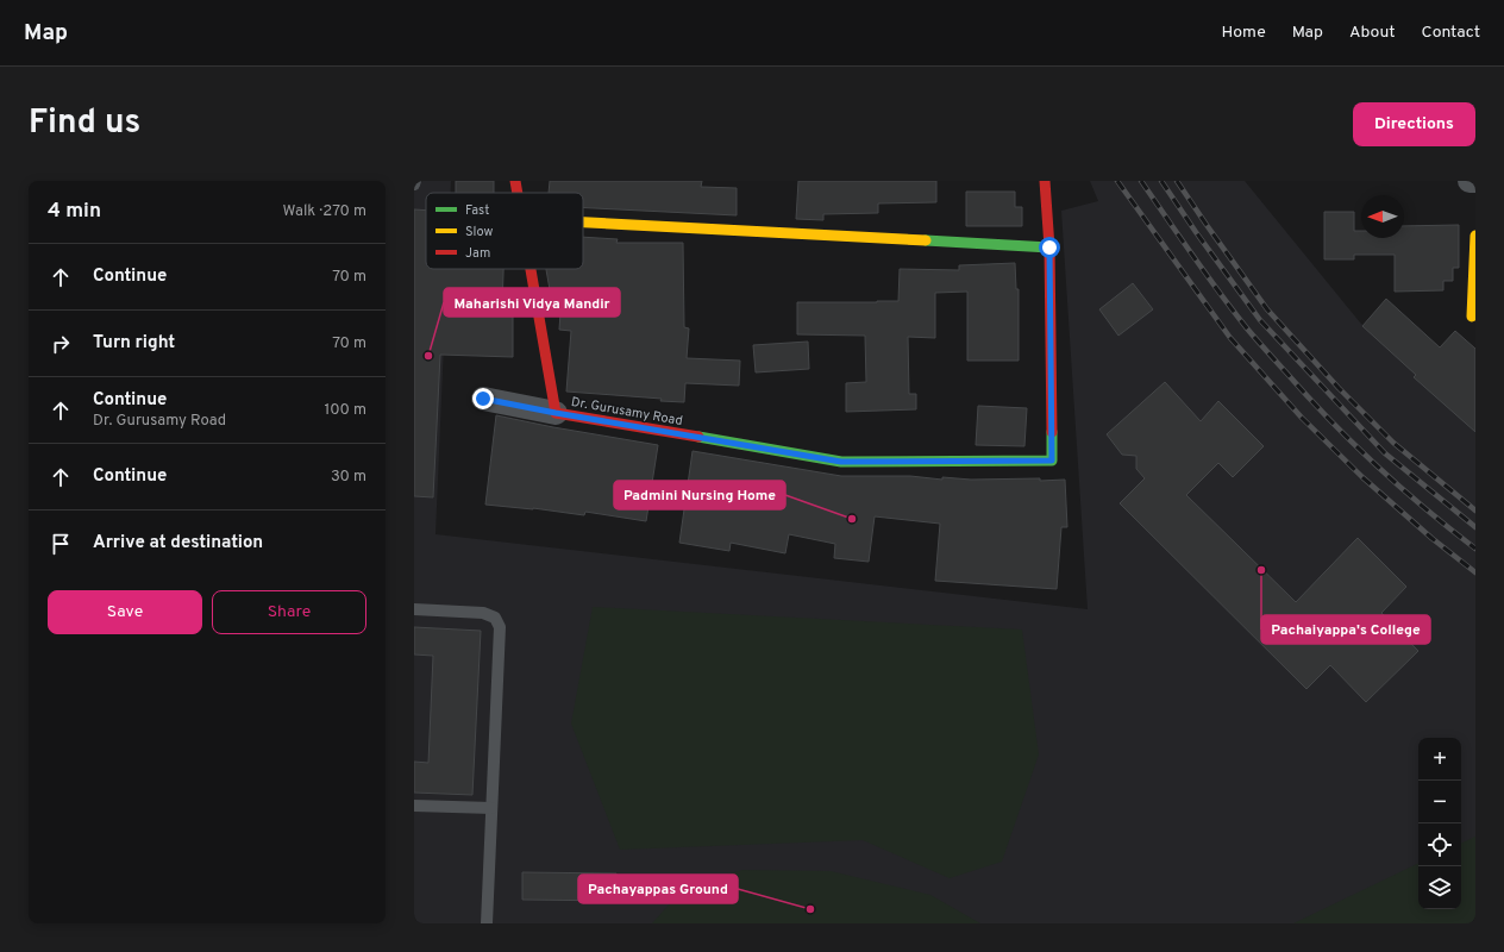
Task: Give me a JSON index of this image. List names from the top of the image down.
{
  "streets": {
    "street": ["Dr. Gurusamy Road"]
  },
  "places": [
    "Maharishi Vidya Mandir",
    "Padmini Nursing Home",
    "Pachaiyappa's College",
    "Pachayappas Ground"
  ],
  "legend": ["Fast", "Slow", "Jam"],
  "north": "left",
  "page": {
    "header": "Map",
    "nav": [
      "Home",
      "Map",
      "About",
      "Contact"
    ],
    "title": "Find us",
    "buttons": [
      "Directions",
      ["Save", "Share"]
    ],
    "heading": ["4 min", "Walk · 270 m"],
    "list": [
      ["Continue", "70 m"],
      ["Turn right", "70 m"],
      ["Continue", "Dr. Gurusamy Road", "100 m"],
      ["Continue", "30 m"],
      "Arrive at destination"
    ],
    "map_buttons": ["+", "−"]
  }
}
